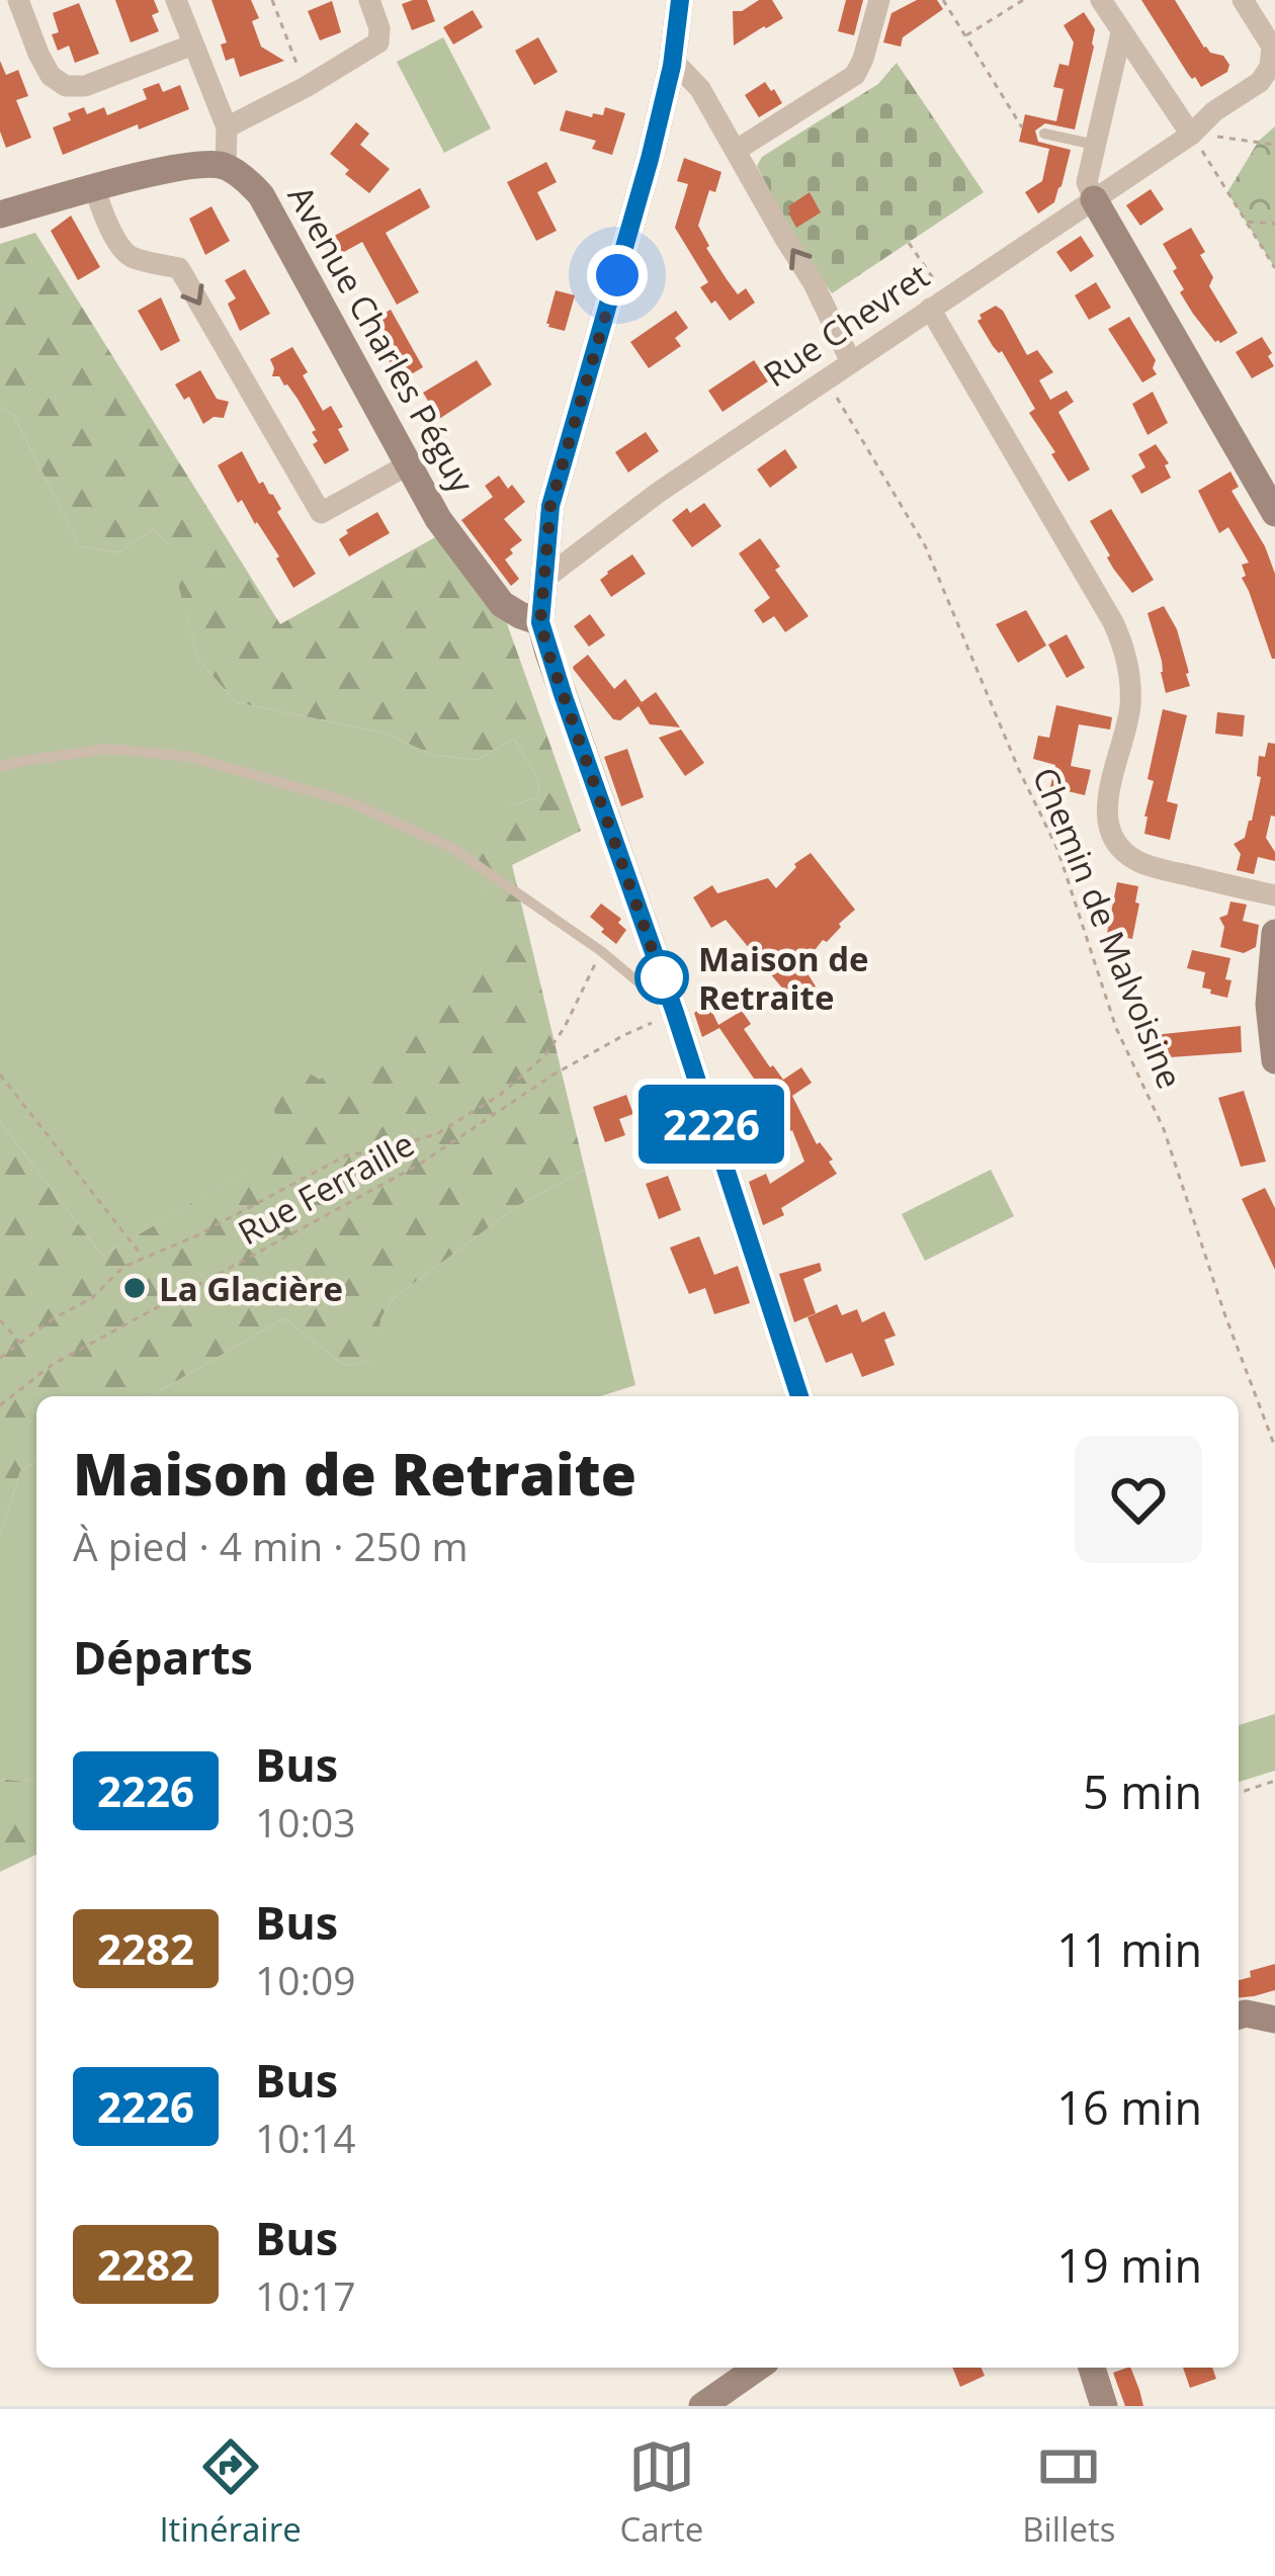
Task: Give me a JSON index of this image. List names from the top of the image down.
{
  "streets": {
    "main road": ["Avenue Charles Péguy"],
    "street": ["Rue Chevret"],
    "path": ["Chemin de Malvoisine", "Rue Ferraille"]
  },
  "crossings": [
    ["Rue Chevret", "Chemin de Malvoisine"]
  ],
  "places": ["Maison de Retraite", "La Glacière"],
  "lines": ["bus line 2226"],
  "page": {
    "on_map": "2226",
    "heading": [
      ["Maison de Retraite", "À pied · 4 min · 250 m"],
      "Départs"
    ],
    "list": [
      {
        "mark": "2226",
        "name": "Bus",
        "note": "10:03",
        "value": "5 min"
      },
      {
        "mark": "2282",
        "name": "Bus",
        "note": "10:09",
        "value": "11 min"
      },
      {
        "mark": "2226",
        "name": "Bus",
        "note": "10:14",
        "value": "16 min"
      },
      {
        "mark": "2282",
        "name": "Bus",
        "note": "10:17",
        "value": "19 min"
      }
    ],
    "tabs": ["Itinéraire", "Carte", "Billets"]
  }
}
